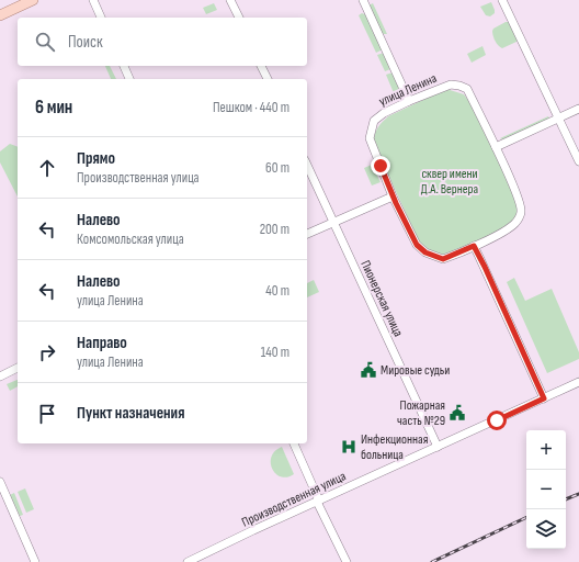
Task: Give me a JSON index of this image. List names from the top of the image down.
{
  "streets": {
    "street": ["улица Ленина", "Пионерская улица", "Производственная улица"]
  },
  "crossings": [
    ["Пионерская улица", "Производственная улица"]
  ],
  "parks": ["сквер имени Д.А. Вернера"],
  "places": {
    "public building": ["Мировые судьи", "Пожарная часть №29"],
    "hospital": ["Инфекционная больница"]
  },
  "page": {
    "search": "Поиск",
    "heading": ["6 мин", "Пешком · 440 m"],
    "list": [
      ["Прямо", "Производственная улица", "60 m"],
      ["Налево", "Комсомольская улица", "200 m"],
      ["Налево", "улица Ленина", "40 m"],
      ["Направо", "улица Ленина", "140 m"],
      "Пункт назначения"
    ],
    "map_buttons": ["+", "−"]
  }
}
